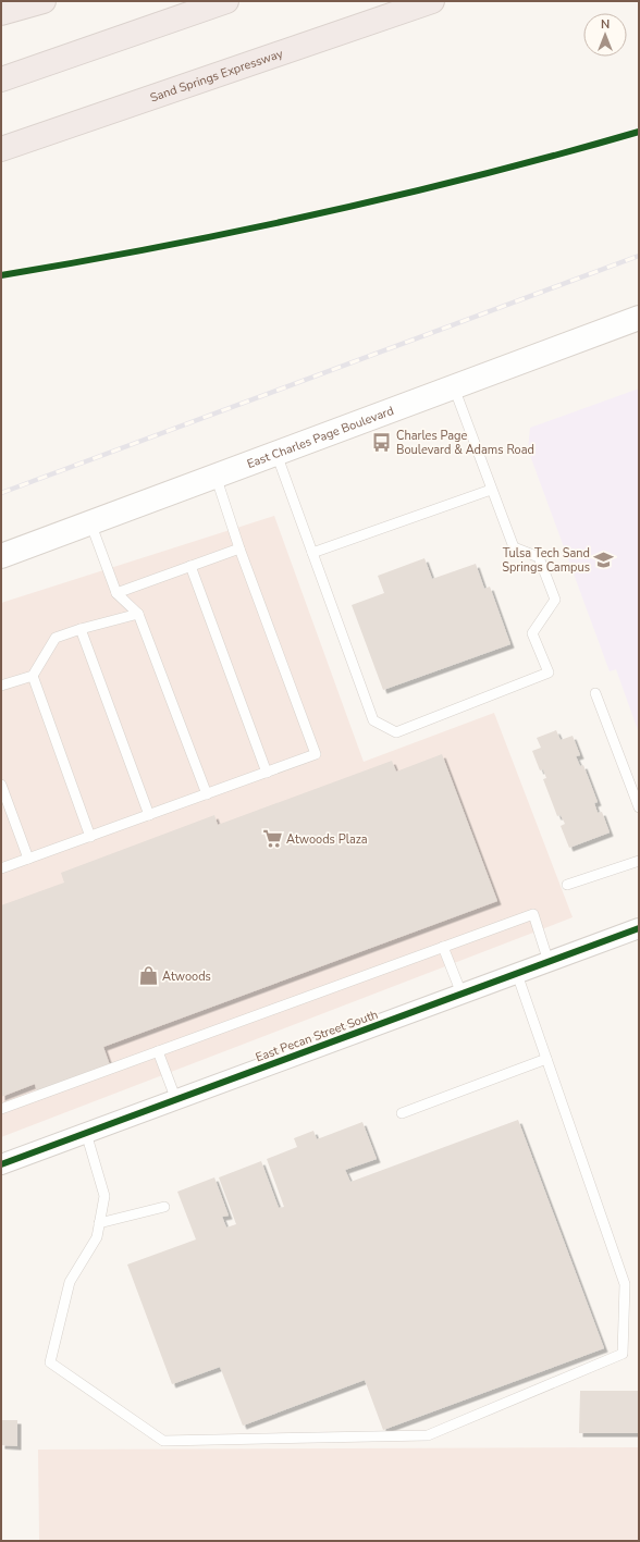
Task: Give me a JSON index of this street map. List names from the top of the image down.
{
  "streets": {
    "highway": ["Sand Springs Expressway"],
    "main road": ["East Charles Page Boulevard"],
    "street": ["East Pecan Street South"]
  },
  "places": {
    "bus stop": ["Charles Page Boulevard & Adams Road"],
    "school or university": ["Tulsa Tech Sand Springs Campus"],
    "supermarket": ["Atwoods Plaza"],
    "shop": ["Atwoods"]
  },
  "north": "top"
}
